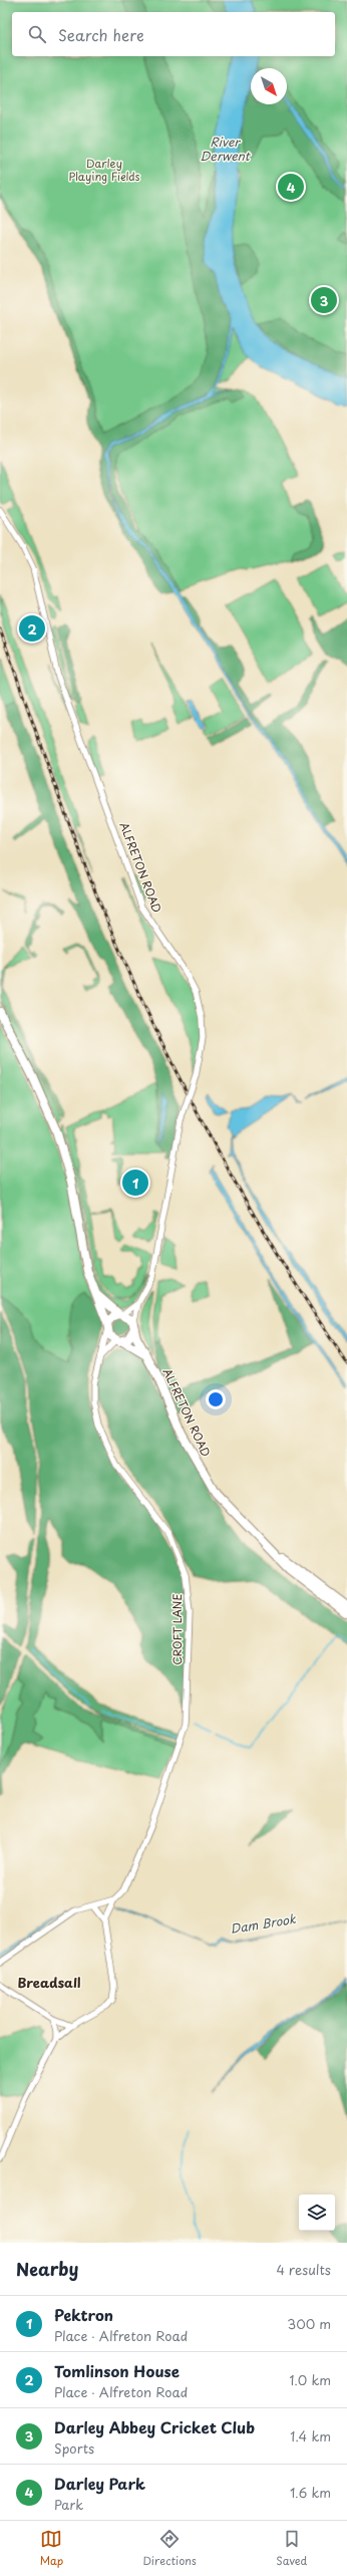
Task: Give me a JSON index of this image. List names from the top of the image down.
{
  "streets": {
    "highway": ["ALFRETON ROAD"],
    "street": ["CROFT LANE"]
  },
  "crossings": [
    ["ALFRETON ROAD", "CROFT LANE"]
  ],
  "districts": ["Breadsall"],
  "water": ["River Derwent", "Dam Brook"],
  "parks": ["Darley Playing Fields"],
  "north": "bottom right",
  "page": {
    "search": "Search here",
    "pins": [
      "4",
      "3",
      "2",
      "1"
    ],
    "heading": ["Nearby", "4 results"],
    "list": [
      {
        "mark": "1",
        "name": "Pektron",
        "note": "Place · Alfreton Road",
        "value": "300 m"
      },
      {
        "mark": "2",
        "name": "Tomlinson House",
        "note": "Place · Alfreton Road",
        "value": "1.0 km"
      },
      {
        "mark": "3",
        "name": "Darley Abbey Cricket Club",
        "note": "Sports",
        "value": "1.4 km"
      },
      {
        "mark": "4",
        "name": "Darley Park",
        "note": "Park",
        "value": "1.6 km"
      }
    ],
    "nav": ["Map", "Directions", "Saved"]
  }
}
